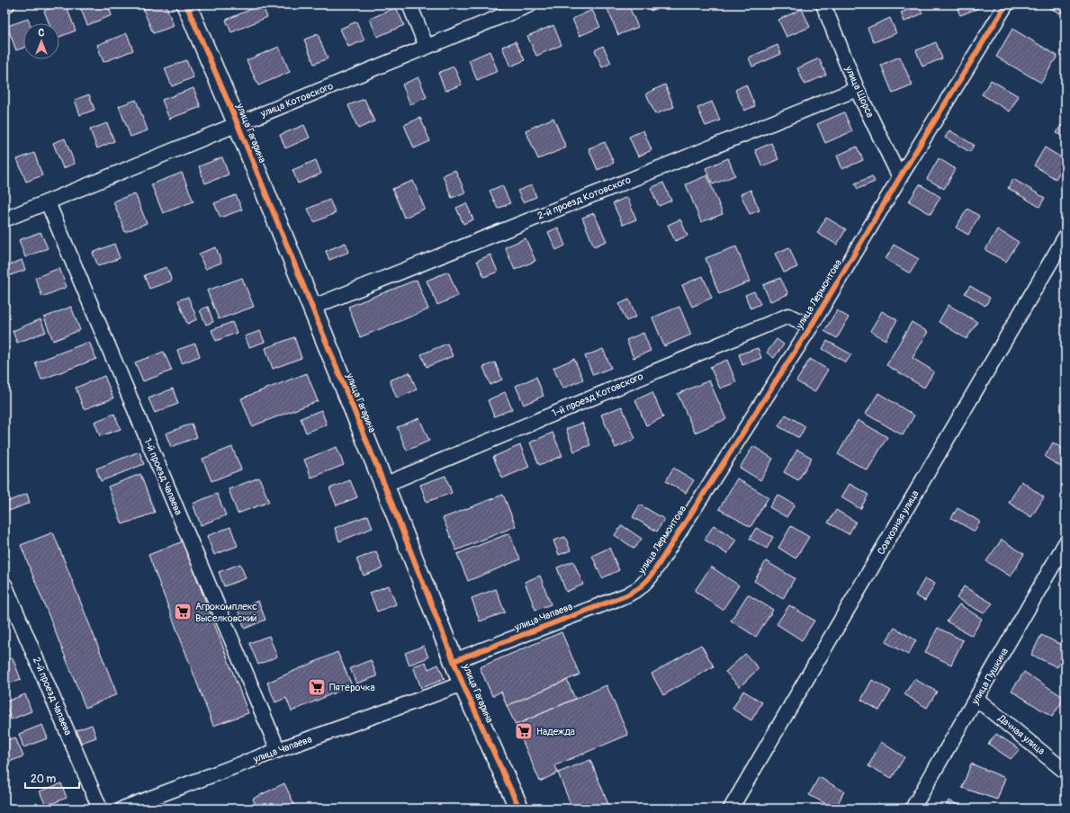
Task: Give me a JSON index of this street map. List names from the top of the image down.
{
  "streets": {
    "street": [
      "улица Щорса",
      "улица Котовского",
      "улица Гагарина",
      "2-й проезд Котовского",
      "улица Лермонтова",
      "1-й проезд Котовского",
      "1-й проезд Чапаева",
      "Совхозная улица",
      "улица Чапаева",
      "улица Пушкина",
      "2-й проезд Чапаева",
      "Дачная улица"
    ]
  },
  "crossings": [
    ["улица Щорса", "2-й проезд Котовского"],
    ["улица Щорса", "улица Лермонтова"],
    ["улица Котовского", "улица Гагарина"],
    ["улица Котовского", "1-й проезд Чапаева"],
    ["улица Гагарина", "2-й проезд Котовского"],
    ["улица Гагарина", "1-й проезд Котовского"],
    ["улица Гагарина", "улица Чапаева"],
    ["улица Лермонтова", "1-й проезд Котовского"],
    ["улица Лермонтова", "улица Чапаева"],
    ["1-й проезд Чапаева", "улица Чапаева"],
    ["улица Пушкина", "Дачная улица"]
  ],
  "places": {
    "supermarket": ["Агрокомплекс Выселковский", "Пятёрочка", "Надежда"]
  },
  "scale_bar": "20 m",
  "north": "top"
}
